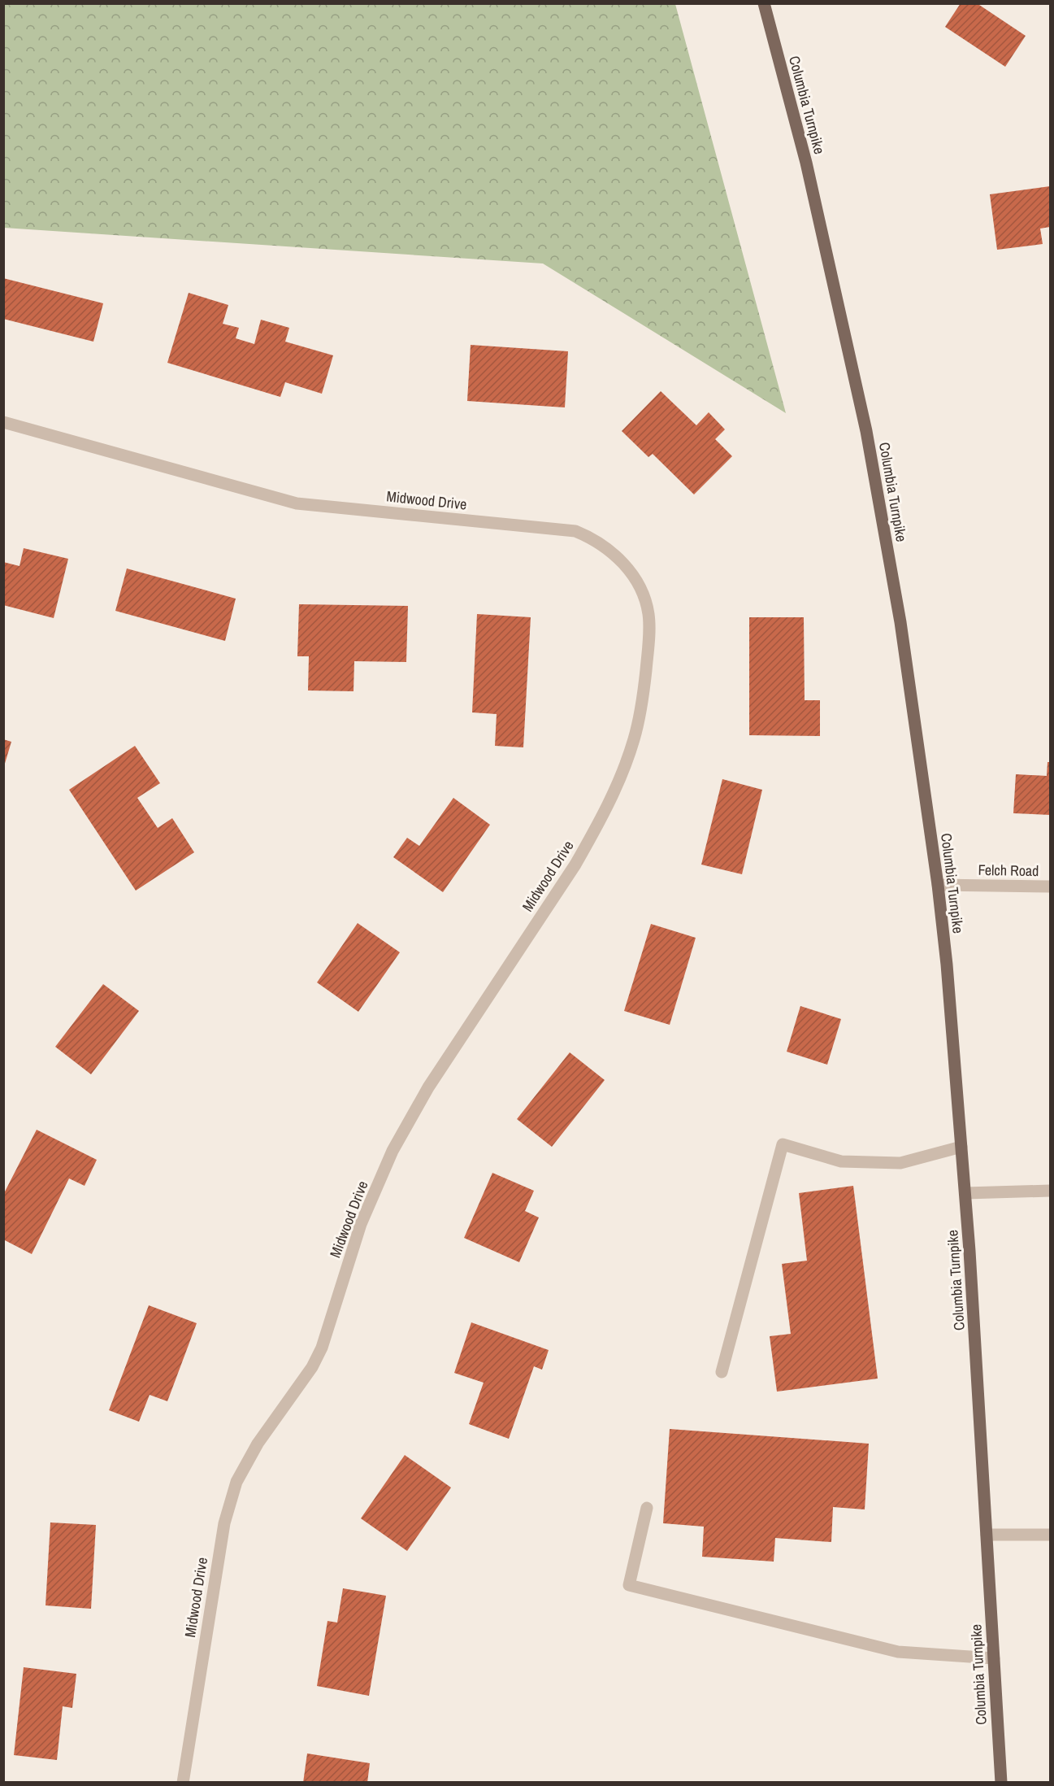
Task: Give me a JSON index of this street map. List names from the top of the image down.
{
  "streets": {
    "main road": ["Columbia Turnpike"],
    "street": ["Midwood Drive", "Felch Road"]
  },
  "crossings": [
    ["Columbia Turnpike", "Felch Road"]
  ]
}
